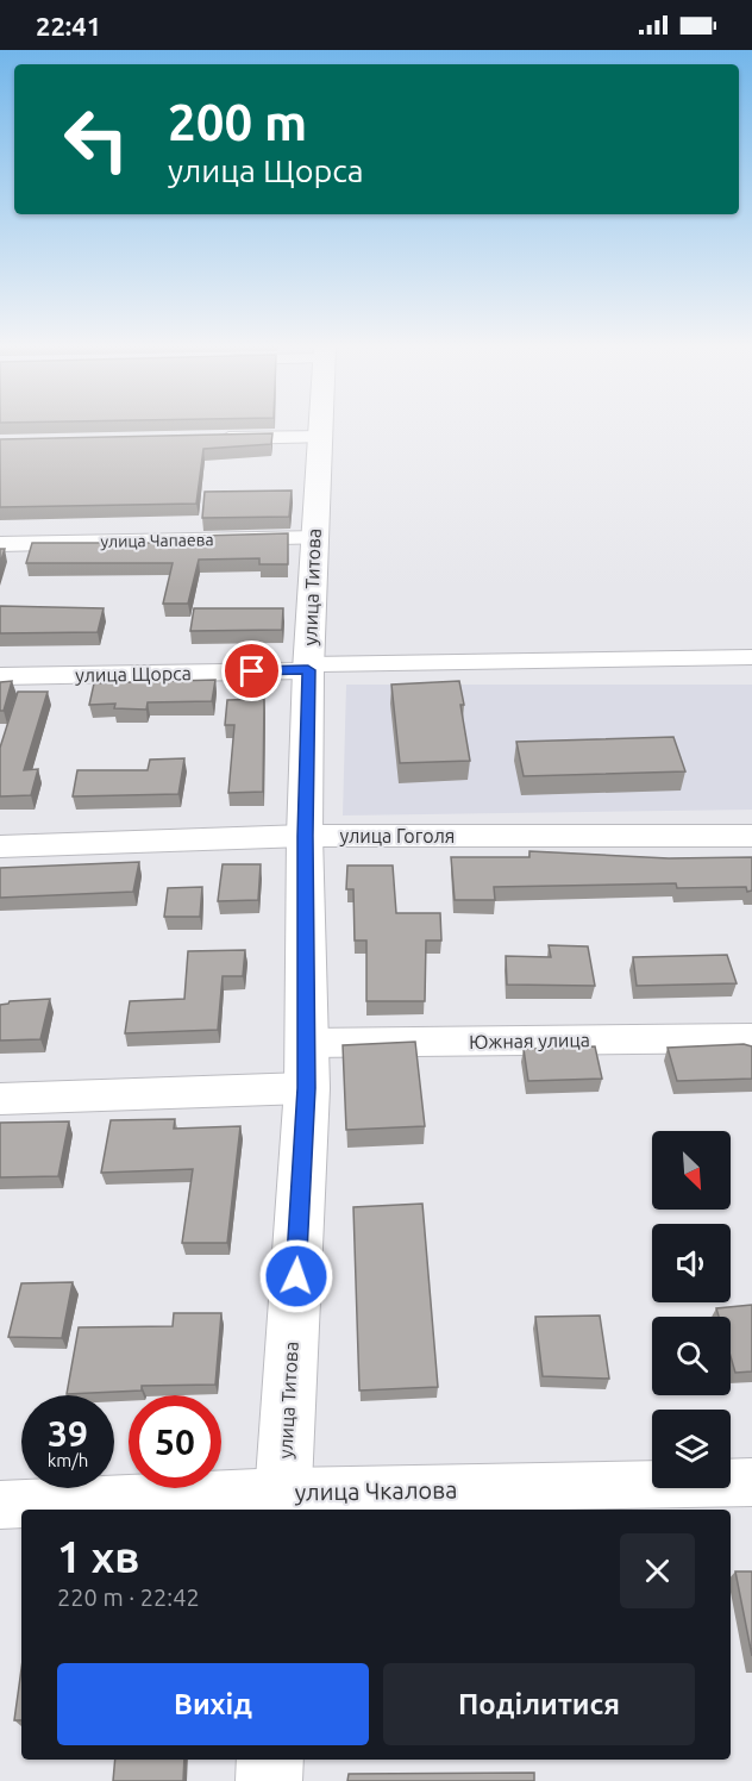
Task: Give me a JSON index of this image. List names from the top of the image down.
{
  "streets": {
    "main road": ["улица Титова"],
    "street": [
      "улица Чапаева",
      "улица Щорса",
      "улица Гоголя",
      "Южная улица",
      "улица Чкалова"
    ]
  },
  "crossings": [
    ["улица Чапаева", "улица Титова"],
    ["улица Титова", "улица Щорса"],
    ["улица Титова", "улица Гоголя"],
    ["улица Титова", "Южная улица"],
    ["улица Титова", "улица Чкалова"]
  ],
  "north": "bottom right",
  "page": {
    "status": "22:41",
    "turn": ["200 m", "улица Щорса"],
    "speed": "39 km/h",
    "limit": "50",
    "heading": ["1 хв", "220 m · 22:42"],
    "buttons": ["Вихід", "Поділитися"]
  }
}
